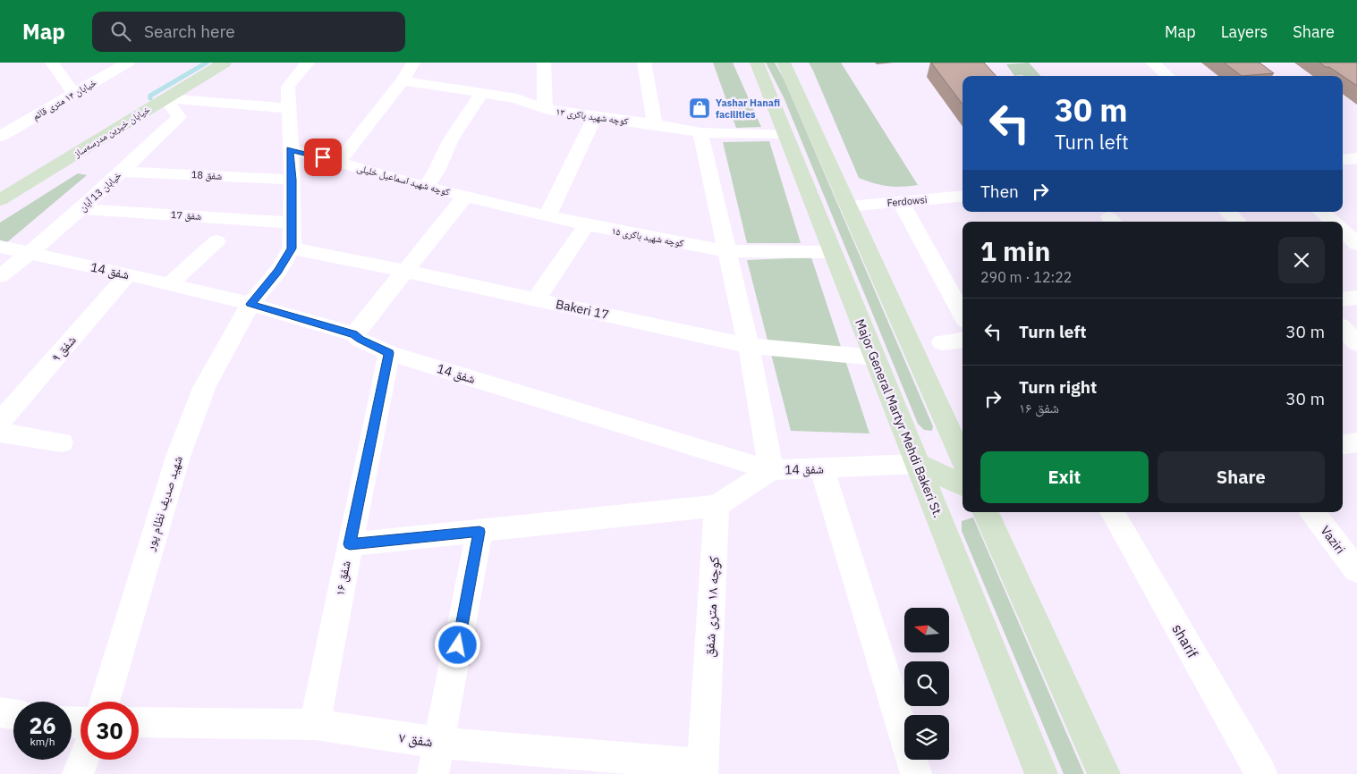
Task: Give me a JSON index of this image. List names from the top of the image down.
{
  "streets": {
    "main road": ["خیابان خیرین مدرسه‌ساز", "Major General Martyr Mehdi Bakeri St."],
    "street": [
      "خیابان ۱۴ متری قائم",
      "کوچه شهید باکری ۱۳",
      "شفق 18",
      "کوچه شهید اسماعیل خلیلی",
      "خیابان 13 آبان",
      "Ferdowsi",
      "شفق 17",
      "کوچه شهید باکری ۱۵",
      "شفق 14",
      "Bakeri 17",
      "شفق ۹",
      "شهید صدیف نظام پور",
      "Vaziri",
      "شفق ۱۶",
      "کوچه ۱۸ متری شفق",
      "sharif",
      "شفق ۷"
    ]
  },
  "crossings": [
    ["کوچه شهید باکری ۱۳", "Major General Martyr Mehdi Bakeri St."],
    ["خیابان خیرین مدرسه‌ساز", "خیابان 13 آبان"],
    ["شفق 18", "خیابان 13 آبان"],
    ["کوچه شهید اسماعیل خلیلی", "کوچه شهید باکری ۱۵"],
    ["خیابان 13 آبان", "شفق 17"],
    ["خیابان 13 آبان", "شفق 14"],
    ["کوچه شهید باکری ۱۵", "Major General Martyr Mehdi Bakeri St."],
    ["شفق 14", "شفق ۹"],
    ["شفق 14", "Major General Martyr Mehdi Bakeri St."],
    ["شفق 14", "شهید صدیف نظام پور"],
    ["شفق 14", "شفق ۱۶"],
    ["Bakeri 17", "Major General Martyr Mehdi Bakeri St."],
    ["Bakeri 17", "شهید صدیف نظام پور"],
    ["شفق ۱۶", "شفق ۷"],
    ["کوچه ۱۸ متری شفق", "شفق ۷"]
  ],
  "places": {
    "shop": ["Yashar Hanafi facilities"]
  },
  "north": "left",
  "page": {
    "header": "Map",
    "search": "Search here",
    "nav": ["Map", "Layers", "Share"],
    "turn": ["30 m", "Turn left"],
    "then": "Then",
    "heading": ["1 min", "290 m · 12:22"],
    "list": [
      {
        "name": "Turn left",
        "value": "30 m"
      },
      {
        "name": "Turn right",
        "note": "شفق ۱۶",
        "value": "30 m"
      }
    ],
    "buttons": ["Exit", "Share"],
    "speed": "26 km/h",
    "limit": "30"
  }
}
